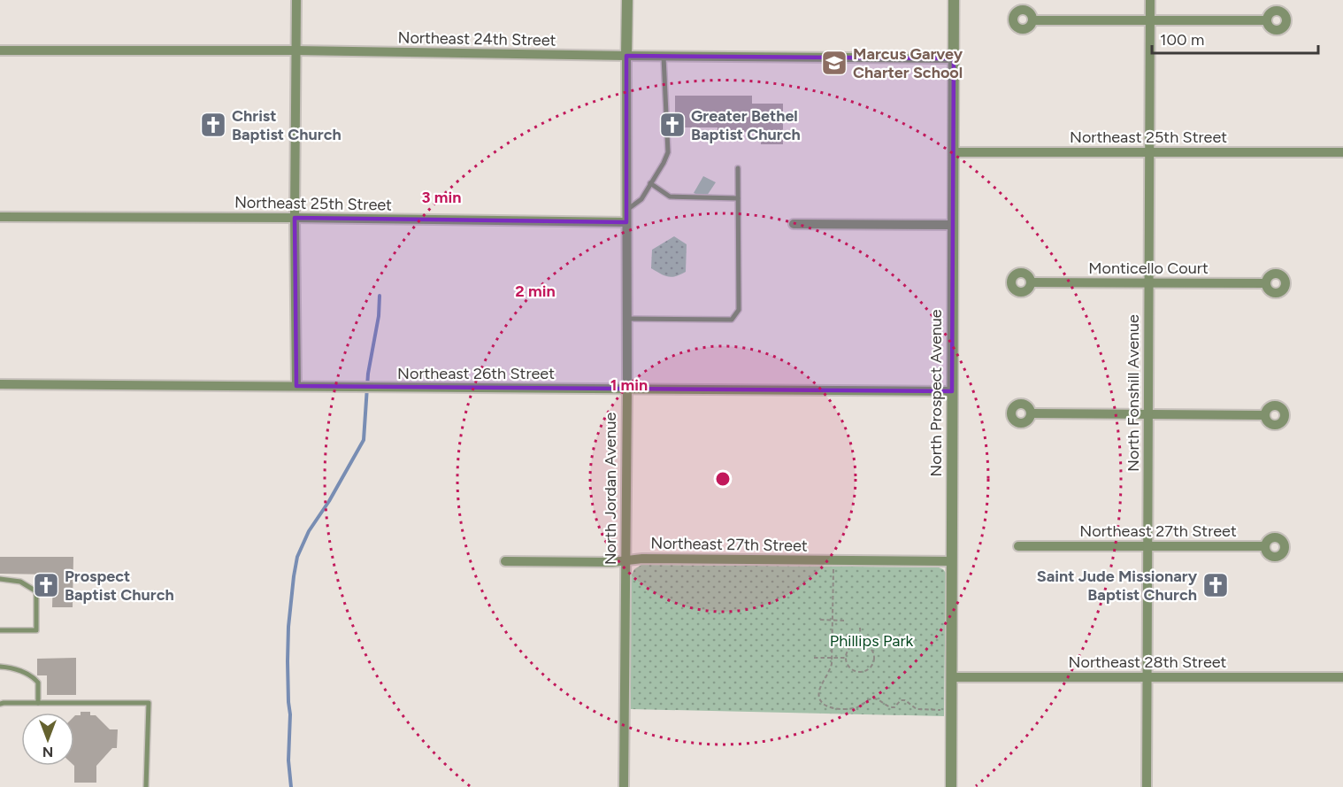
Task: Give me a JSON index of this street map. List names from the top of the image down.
{
  "streets": {
    "street": [
      "Northeast 24th Street",
      "Northeast 25th Street",
      "Monticello Court",
      "Northeast 26th Street",
      "North Prospect Avenue",
      "North Fonshill Avenue",
      "North Jordan Avenue",
      "Northeast 27th Street",
      "Northeast 28th Street"
    ]
  },
  "crossings": [
    ["Northeast 24th Street", "North Prospect Avenue"],
    ["Northeast 24th Street", "North Jordan Avenue"],
    ["Northeast 25th Street", "North Prospect Avenue"],
    ["Northeast 25th Street", "North Fonshill Avenue"],
    ["Northeast 25th Street", "North Jordan Avenue"],
    ["Monticello Court", "North Fonshill Avenue"],
    ["Northeast 26th Street", "North Prospect Avenue"],
    ["Northeast 26th Street", "North Jordan Avenue"],
    ["North Prospect Avenue", "Northeast 27th Street"],
    ["North Prospect Avenue", "Northeast 28th Street"],
    ["North Fonshill Avenue", "Northeast 27th Street"],
    ["North Fonshill Avenue", "Northeast 28th Street"],
    ["North Jordan Avenue", "Northeast 27th Street"]
  ],
  "parks": ["Phillips Park"],
  "places": {
    "school or university": ["Marcus Garvey Charter School"],
    "church": [
      "Christ Baptist Church",
      "Greater Bethel Baptist Church",
      "Prospect Baptist Church",
      "Saint Jude Missionary Baptist Church"
    ]
  },
  "scale_bar": "100 m",
  "north": "bottom",
  "rings": ["3 min", "2 min", "1 min"]
}
